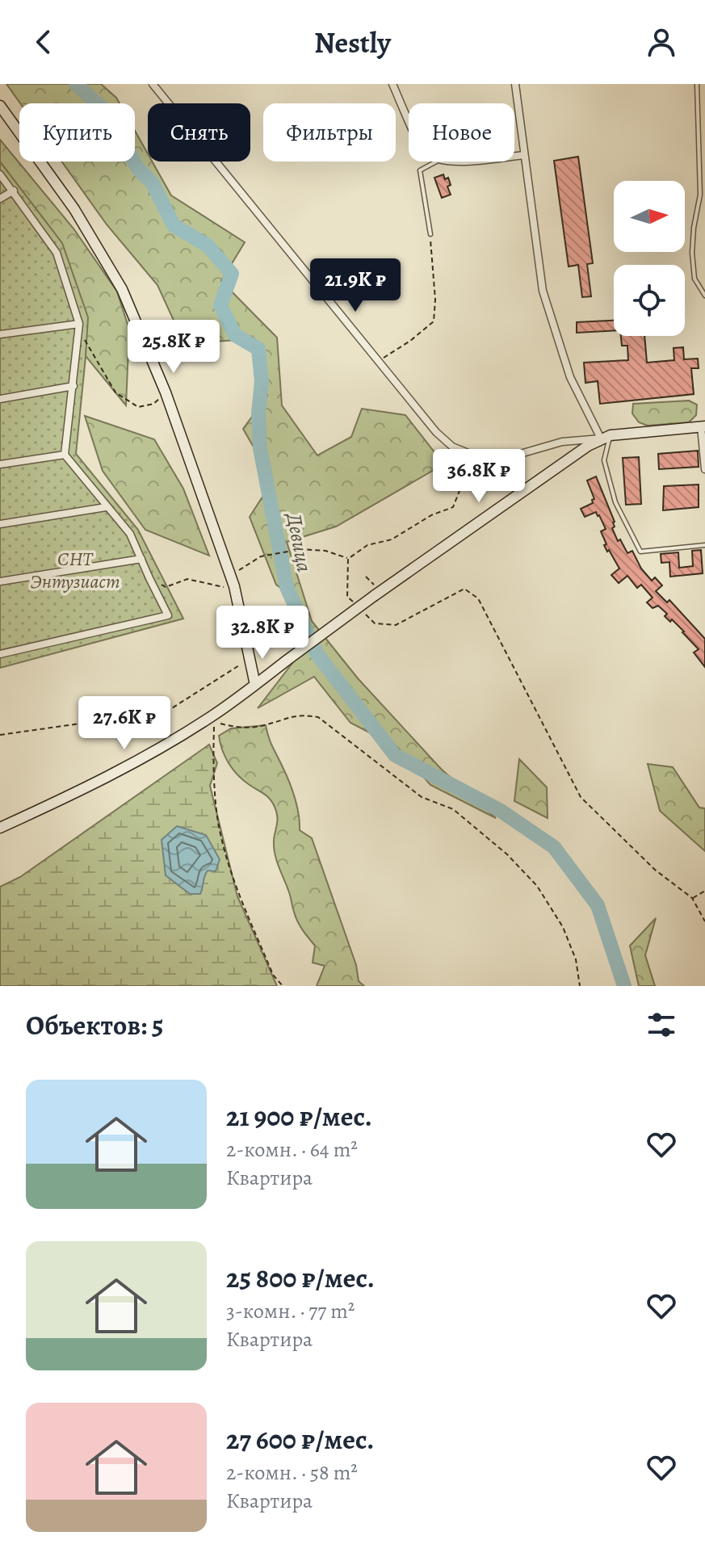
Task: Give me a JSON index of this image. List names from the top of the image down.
{
  "water": ["Девица"],
  "parks": ["СНТ Энтузиаст"],
  "north": "right",
  "page": {
    "header": "Nestly",
    "chip": [
      "Купить",
      "Снять",
      "Фильтры",
      "Новое"
    ],
    "price": [
      "21.9K ₽",
      "25.8K ₽",
      "36.8K ₽",
      "32.8K ₽",
      "27.6K ₽"
    ],
    "heading": "Объектов: 5",
    "list": [
      {
        "name": "21 900 ₽/мес.",
        "note": "2-комн. · 64 m² · Квартира"
      },
      {
        "name": "25 800 ₽/мес.",
        "note": "3-комн. · 77 m² · Квартира"
      },
      {
        "name": "27 600 ₽/мес.",
        "note": "2-комн. · 58 m² · Квартира"
      }
    ]
  }
}
